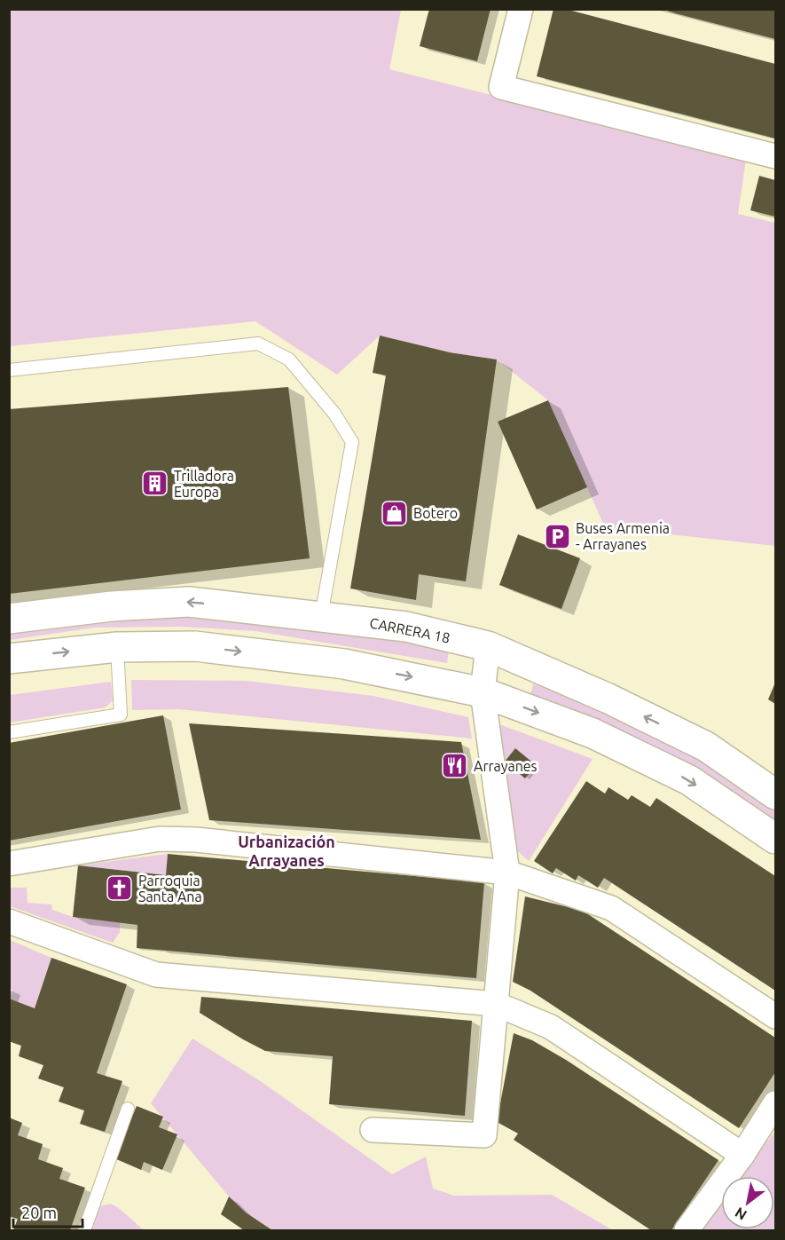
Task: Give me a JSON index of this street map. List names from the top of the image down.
{
  "streets": {
    "main road": ["CARRERA 18"]
  },
  "districts": ["Urbanización Arrayanes"],
  "places": {
    "building": ["Trilladora Europa"],
    "shop": ["Botero"],
    "parking": ["Buses Armenia - Arrayanes"],
    "restaurant": ["Arrayanes"],
    "church": ["Parroquia Santa Ana"]
  },
  "scale_bar": "20 m",
  "north": "bottom left"
}
